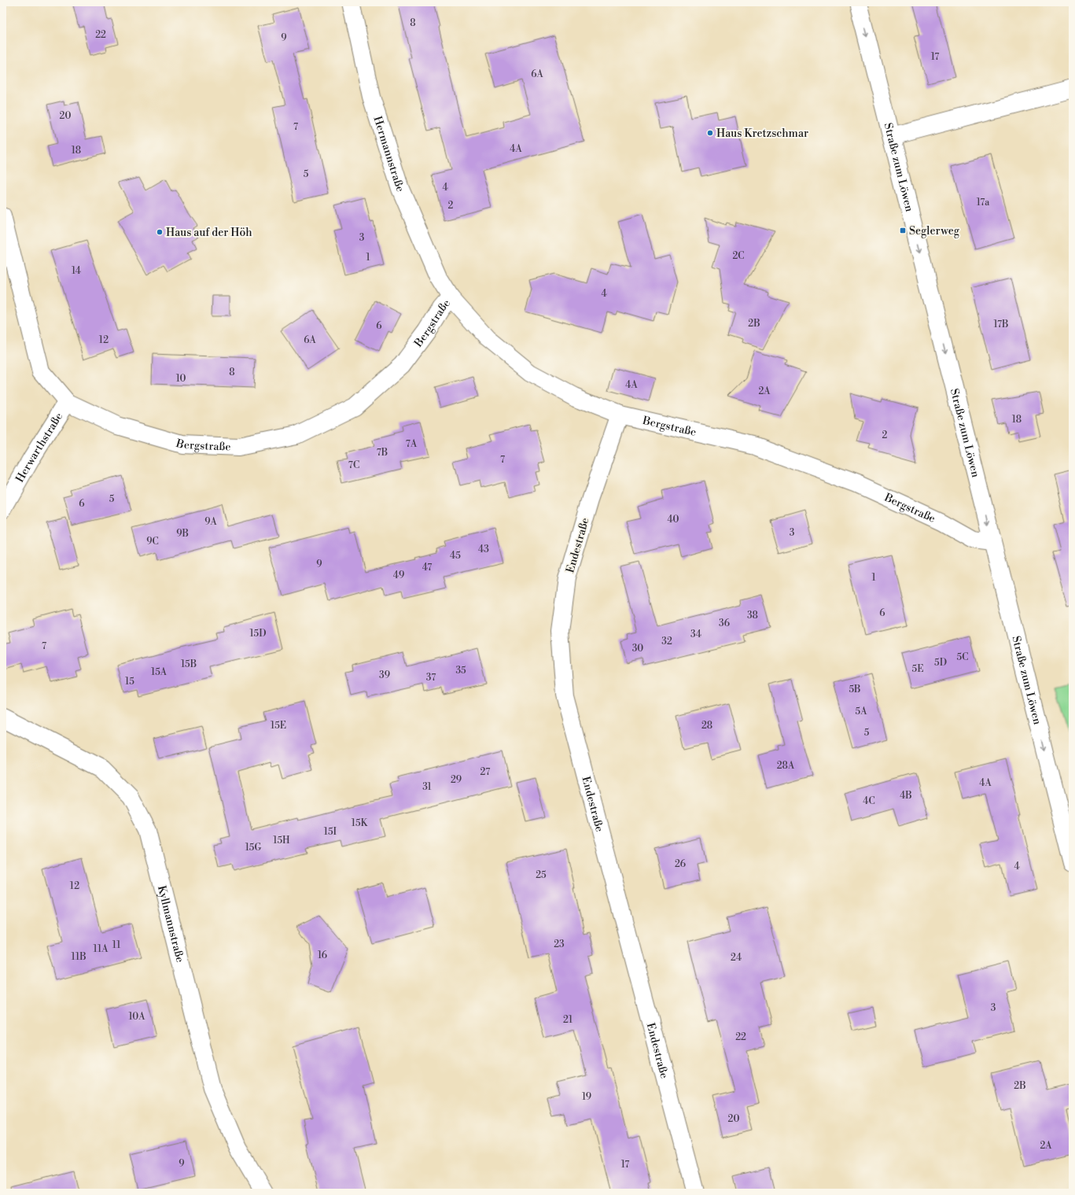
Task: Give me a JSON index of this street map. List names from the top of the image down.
{
  "streets": {
    "street": [
      "Hermannstraße",
      "Straße zum Löwen",
      "Bergstraße",
      "Herwarthstraße",
      "Endestraße",
      "Kyllmannstraße"
    ]
  },
  "crossings": [
    ["Hermannstraße", "Bergstraße"],
    ["Straße zum Löwen", "Bergstraße"],
    ["Bergstraße", "Herwarthstraße"],
    ["Bergstraße", "Endestraße"]
  ],
  "one_way": ["Straße zum Löwen"],
  "places": {
    "other": ["Haus Kretzschmar", "Haus auf der Höh"],
    "transit": ["Seglerweg"]
  },
  "house_numbers": [
    "8",
    "22",
    "9",
    "17",
    "6A",
    "20",
    "7",
    "4A",
    "18",
    "5",
    "4",
    "17a",
    "2",
    "3",
    "2C",
    "1",
    "14",
    "4",
    "2B",
    "17B",
    "6",
    "12",
    "6A",
    "8",
    "10",
    "4A",
    "2A",
    "18",
    "2",
    "7A",
    "7B",
    "7",
    "7C",
    "5",
    "6",
    "40",
    "9A",
    "3",
    "9B",
    "9C",
    "43",
    "45",
    "9",
    "47",
    "49",
    "1",
    "6",
    "38",
    "36",
    "15D",
    "34",
    "32",
    "7",
    "30",
    "5C",
    "5D",
    "15B",
    "5E",
    "35",
    "15A",
    "39",
    "37",
    "15",
    "5B",
    "5A",
    "15E",
    "28",
    "5",
    "28A",
    "27",
    "29",
    "4A",
    "31",
    "4B",
    "4C",
    "15K",
    "15I",
    "15H",
    "15G",
    "26",
    "4",
    "25",
    "12",
    "23",
    "11",
    "11A",
    "16",
    "11B",
    "24",
    "3",
    "10A",
    "21",
    "22",
    "2B",
    "19",
    "20",
    "2A",
    "9",
    "17"
  ]
}
